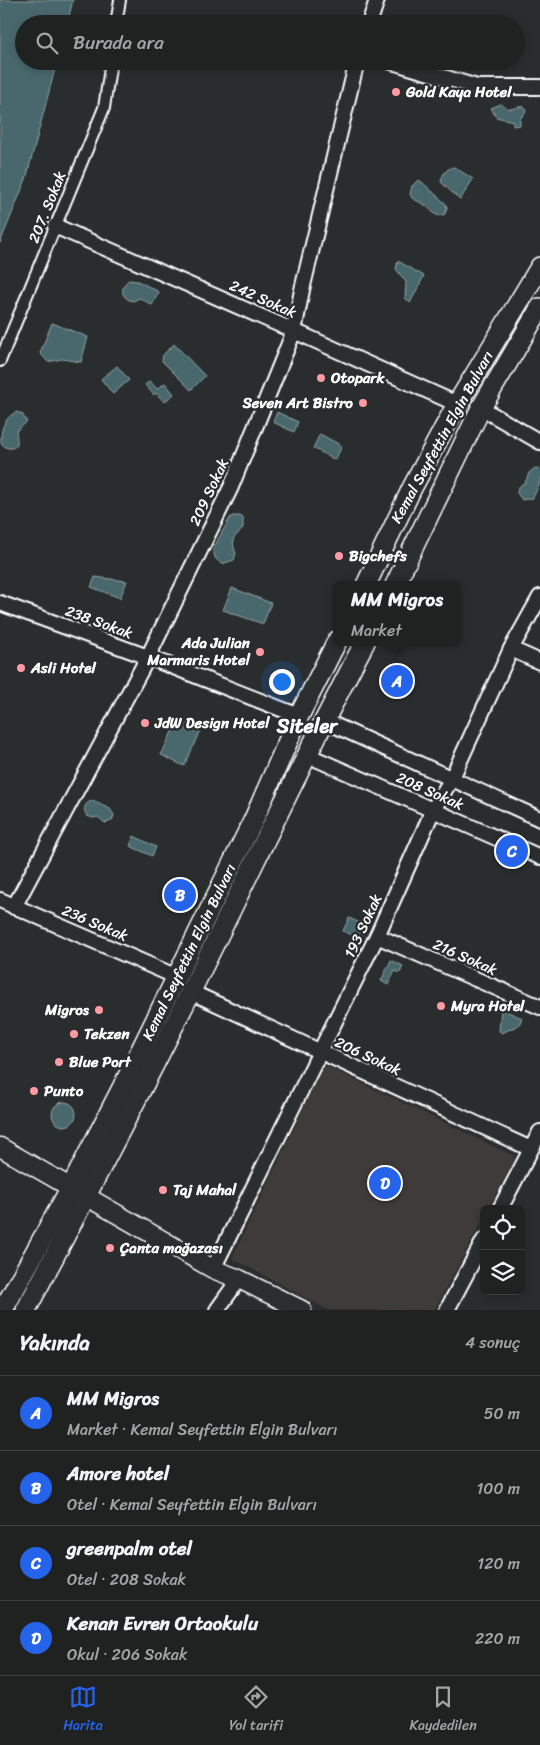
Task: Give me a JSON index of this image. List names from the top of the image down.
{
  "streets": {
    "main road": ["Kemal Seyfettin Elgin Bulvarı"],
    "street": [
      "207. Sokak",
      "242 Sokak",
      "209 Sokak",
      "238 Sokak",
      "208 Sokak",
      "236 Sokak",
      "193 Sokak",
      "216 Sokak",
      "206 Sokak"
    ]
  },
  "crossings": [
    ["207. Sokak", "242 Sokak"],
    ["242 Sokak", "Kemal Seyfettin Elgin Bulvarı"],
    ["242 Sokak", "209 Sokak"],
    ["Kemal Seyfettin Elgin Bulvarı", "238 Sokak"],
    ["Kemal Seyfettin Elgin Bulvarı", "208 Sokak"],
    ["Kemal Seyfettin Elgin Bulvarı", "236 Sokak"],
    ["Kemal Seyfettin Elgin Bulvarı", "206 Sokak"],
    ["209 Sokak", "238 Sokak"],
    ["209 Sokak", "236 Sokak"],
    ["208 Sokak", "193 Sokak"],
    ["193 Sokak", "216 Sokak"],
    ["193 Sokak", "206 Sokak"]
  ],
  "districts": ["Siteler"],
  "places": [
    "Gold Kaya Hotel",
    "Otopark",
    "Seven Art Bistro",
    "Bigchefs",
    "Ada Julian Marmaris Hotel",
    "Asli Hotel",
    "JdW Design Hotel",
    "Myra Hotel",
    "Migros",
    "Tekzen",
    "Blue Port",
    "Punto",
    "Taj Mahal",
    "Çanta mağazası"
  ],
  "page": {
    "search": "Burada ara",
    "popup": ["MM Migros", "Market"],
    "pins": [
      "A",
      "C",
      "B",
      "D"
    ],
    "heading": ["Yakında", "4 sonuç"],
    "list": [
      {
        "mark": "A",
        "name": "MM Migros",
        "note": "Market · Kemal Seyfettin Elgin Bulvarı",
        "value": "50 m"
      },
      {
        "mark": "B",
        "name": "Amore hotel",
        "note": "Otel · Kemal Seyfettin Elgin Bulvarı",
        "value": "100 m"
      },
      {
        "mark": "C",
        "name": "greenpalm otel",
        "note": "Otel · 208 Sokak",
        "value": "120 m"
      },
      {
        "mark": "D",
        "name": "Kenan Evren Ortaokulu",
        "note": "Okul · 206 Sokak",
        "value": "220 m"
      }
    ],
    "nav": ["Harita", "Yol tarifi", "Kaydedilen"]
  }
}
